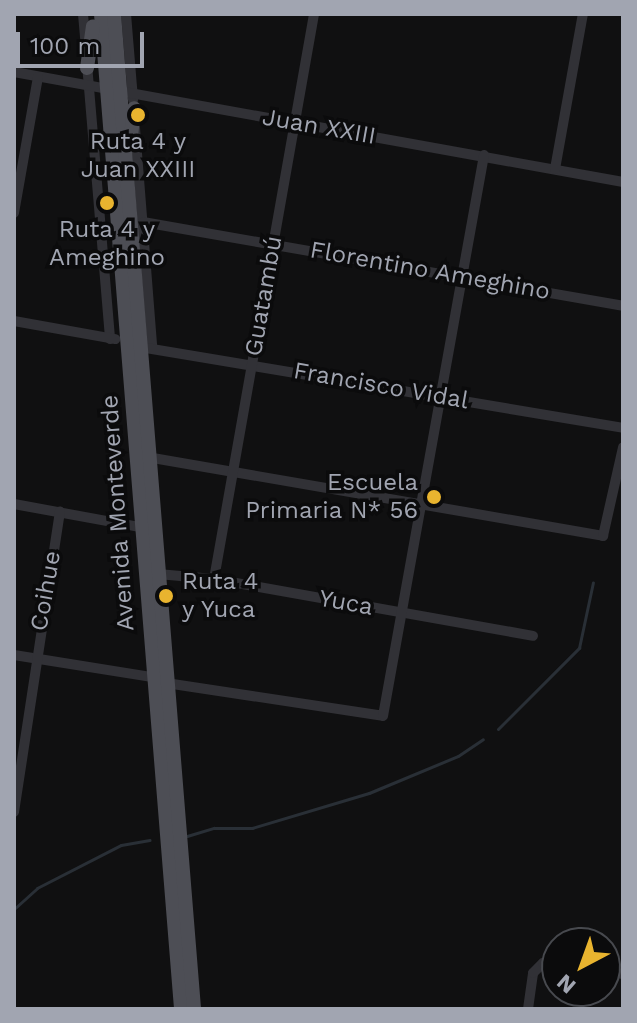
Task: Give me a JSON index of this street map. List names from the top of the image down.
{
  "streets": {
    "main road": ["Avenida Monteverde"],
    "street": [
      "Juan XXIII",
      "Florentino Ameghino",
      "Guatambú",
      "Francisco Vidal",
      "Coihue",
      "Yuca"
    ]
  },
  "crossings": [
    ["Juan XXIII", "Guatambú"],
    ["Juan XXIII", "Avenida Monteverde"],
    ["Florentino Ameghino", "Guatambú"],
    ["Guatambú", "Francisco Vidal"],
    ["Guatambú", "Yuca"],
    ["Francisco Vidal", "Avenida Monteverde"],
    ["Avenida Monteverde", "Yuca"]
  ],
  "places": [
    "Ruta 4 y Juan XXIII",
    "Ruta 4 y Ameghino",
    "Escuela Primaria N* 56",
    "Ruta 4 y Yuca"
  ],
  "scale_bar": "100 m",
  "north": "bottom left"
}
